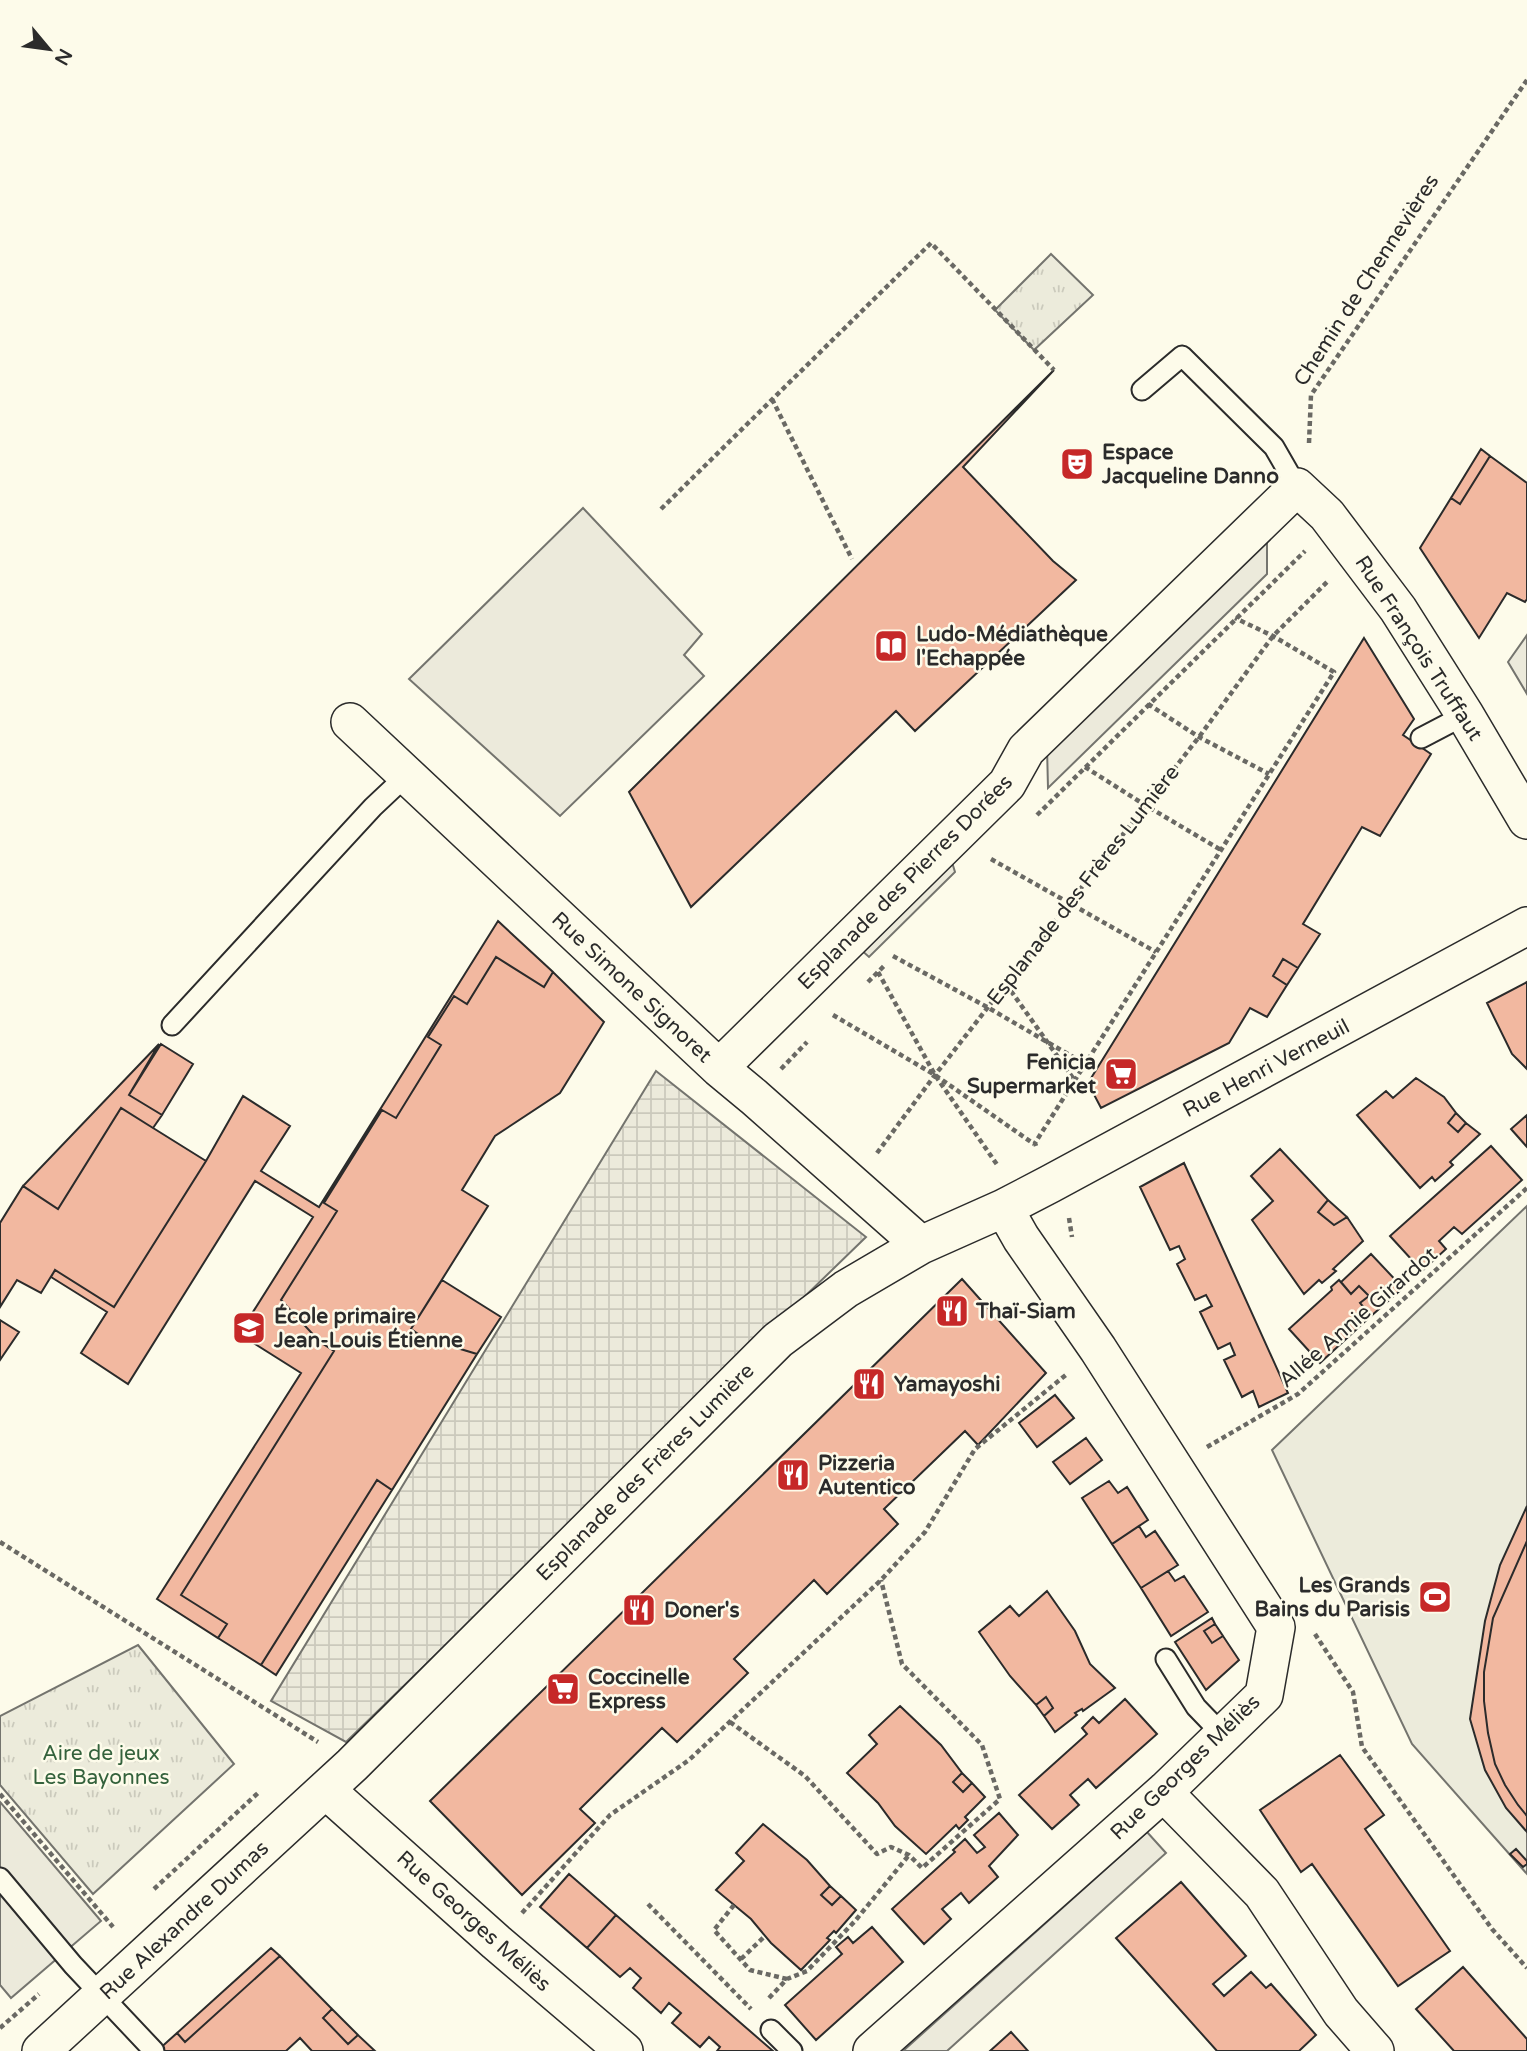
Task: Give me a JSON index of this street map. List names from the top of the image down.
{
  "streets": {
    "street": [
      "Rue François Truffaut",
      "Esplanade des Pierres Dorées",
      "Esplanade des Frères Lumière",
      "Rue Simone Signoret",
      "Rue Henri Verneuil",
      "Rue Georges Méliès",
      "Rue Alexandre Dumas"
    ],
    "path": ["Chemin de Chennevières", "Allée Annie Girardot"]
  },
  "crossings": [
    ["Rue François Truffaut", "Esplanade des Pierres Dorées"],
    ["Esplanade des Pierres Dorées", "Rue Simone Signoret"],
    ["Esplanade des Frères Lumière", "Rue Simone Signoret"],
    ["Esplanade des Frères Lumière", "Rue Henri Verneuil"],
    ["Esplanade des Frères Lumière", "Rue Georges Méliès"],
    ["Esplanade des Frères Lumière", "Rue Alexandre Dumas"],
    ["Rue Henri Verneuil", "Rue Georges Méliès"],
    ["Rue Georges Méliès", "Rue Alexandre Dumas"]
  ],
  "parks": ["Aire de jeux Les Bayonnes"],
  "places": {
    "theatre": ["Espace Jacqueline Danno"],
    "library": ["Ludo-Médiathèque l'Echappée"],
    "supermarket": ["Fenicia Supermarket", "Coccinelle Express"],
    "restaurant": [
      "Thaï-Siam",
      "Yamayoshi",
      "Pizzeria Autentico",
      "Doner's"
    ],
    "school or university": ["École primaire Jean-Louis Étienne"],
    "sports": ["Les Grands Bains du Parisis"]
  },
  "north": "bottom right"
}
